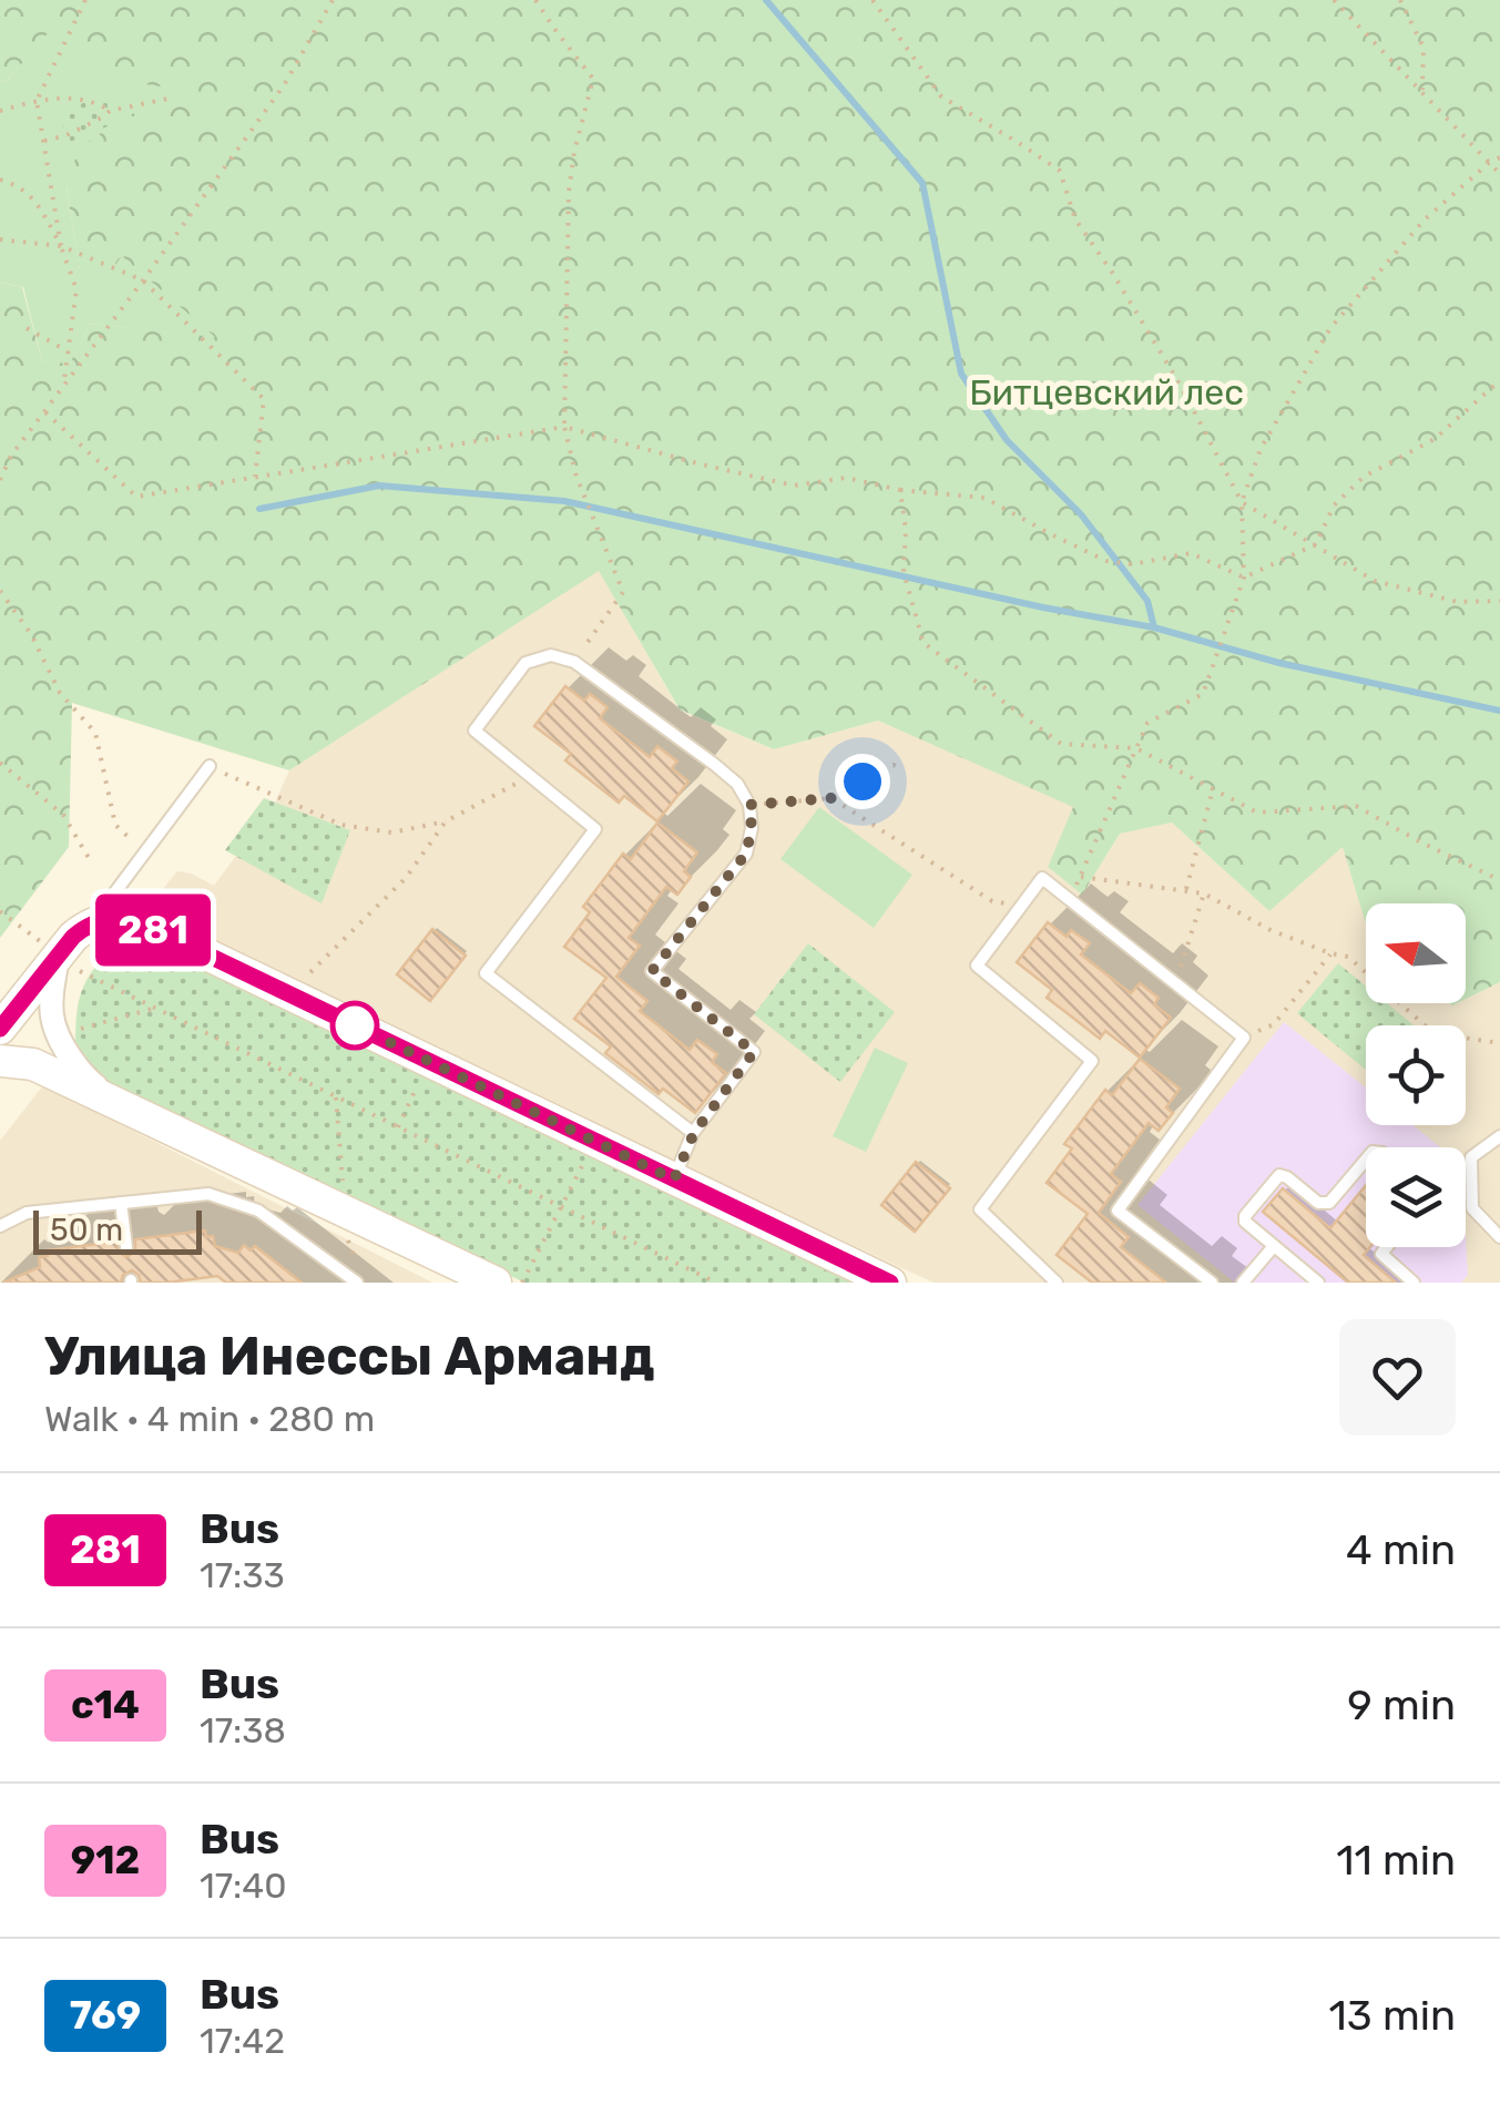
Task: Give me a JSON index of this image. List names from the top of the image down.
{
  "parks": ["Битцевский лес"],
  "lines": ["bus line 281"],
  "scale_bar": "50 m",
  "north": "left",
  "page": {
    "on_map": "281",
    "scale": "50 m",
    "heading": ["Улица Инессы Арманд", "Walk · 4 min · 280 m"],
    "list": [
      {
        "mark": "281",
        "name": "Bus",
        "note": "17:33",
        "value": "4 min"
      },
      {
        "mark": "с14",
        "name": "Bus",
        "note": "17:38",
        "value": "9 min"
      },
      {
        "mark": "912",
        "name": "Bus",
        "note": "17:40",
        "value": "11 min"
      },
      {
        "mark": "769",
        "name": "Bus",
        "note": "17:42",
        "value": "13 min"
      }
    ]
  }
}
